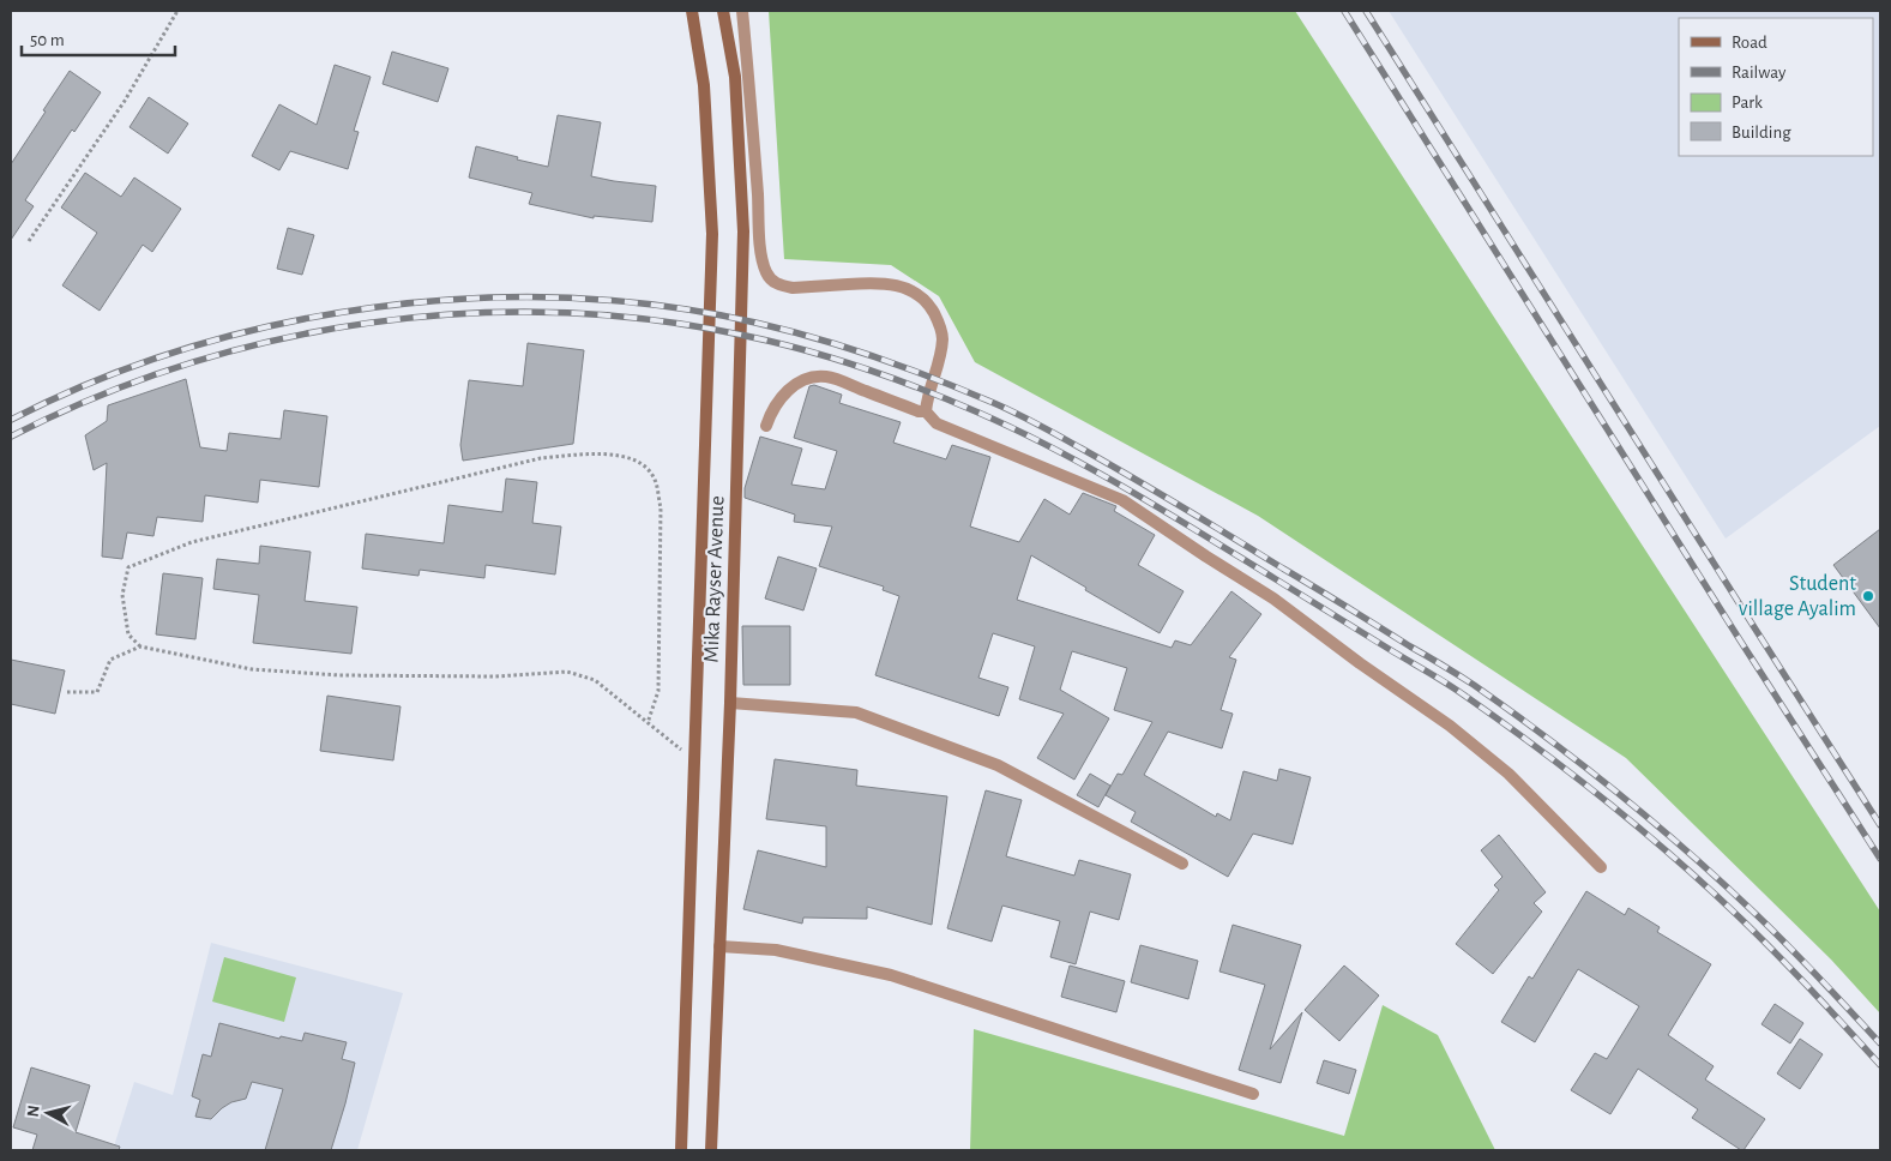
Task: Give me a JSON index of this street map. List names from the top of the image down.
{
  "streets": {
    "street": ["Mika Rayser Avenue"]
  },
  "places": ["Student village Ayalim"],
  "legend": [
    "Road",
    "Railway",
    "Park",
    "Building"
  ],
  "scale_bar": "50 m",
  "north": "left"
}
